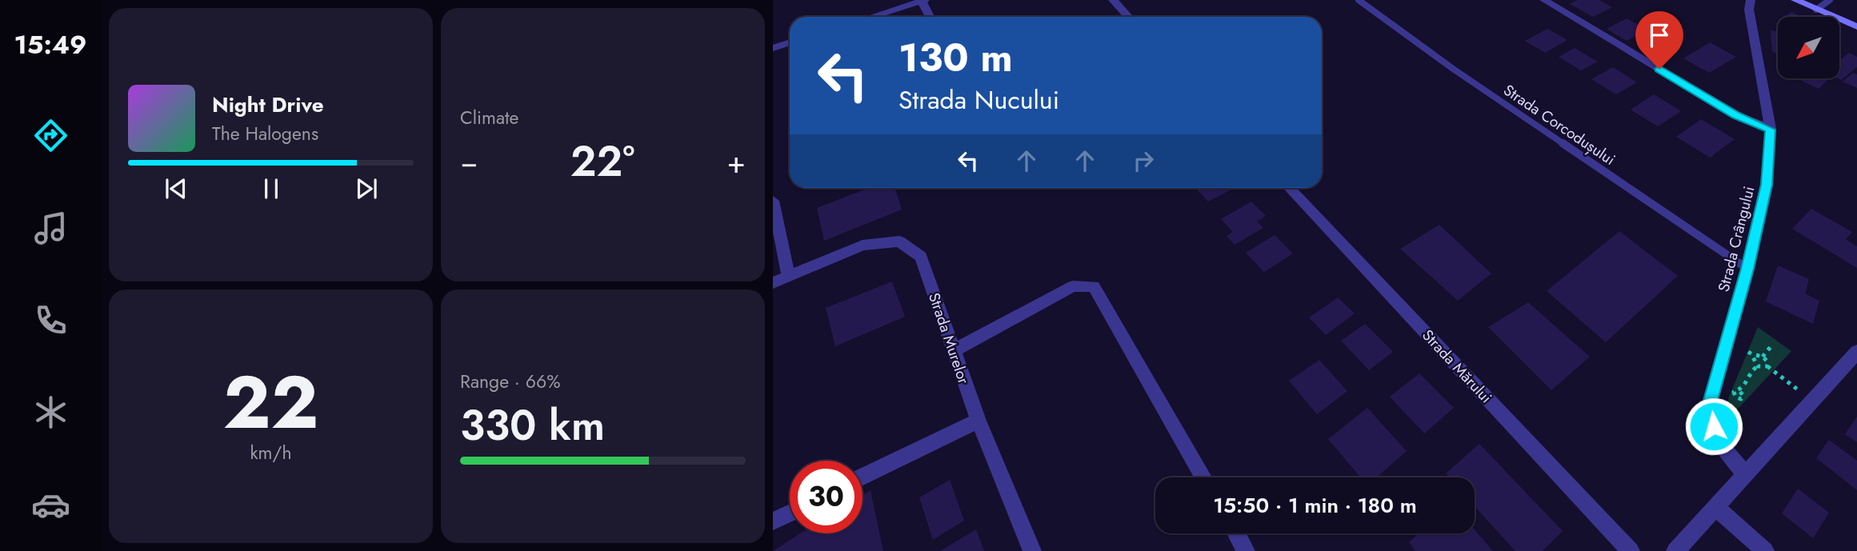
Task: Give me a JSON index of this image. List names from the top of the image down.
{
  "streets": {
    "street": ["Strada Crângului", "Strada Murelor", "Strada Mărului"],
    "lane": ["Strada Corcodușului"]
  },
  "crossings": [
    ["Strada Corcodușului", "Strada Crângului"]
  ],
  "north": "bottom left",
  "page": {
    "tabs": "15:49",
    "tile": [
      "Climate",
      ["22", "km/h"],
      ["Range · 66%", "330 km"]
    ],
    "turn": ["130 m", "Strada Nucului"],
    "song": ["Night Drive", "The Halogens"],
    "heat": ["−", "22°", "+"],
    "limit": "30",
    "trip": "15:50 · 1 min · 180 m"
  }
}
